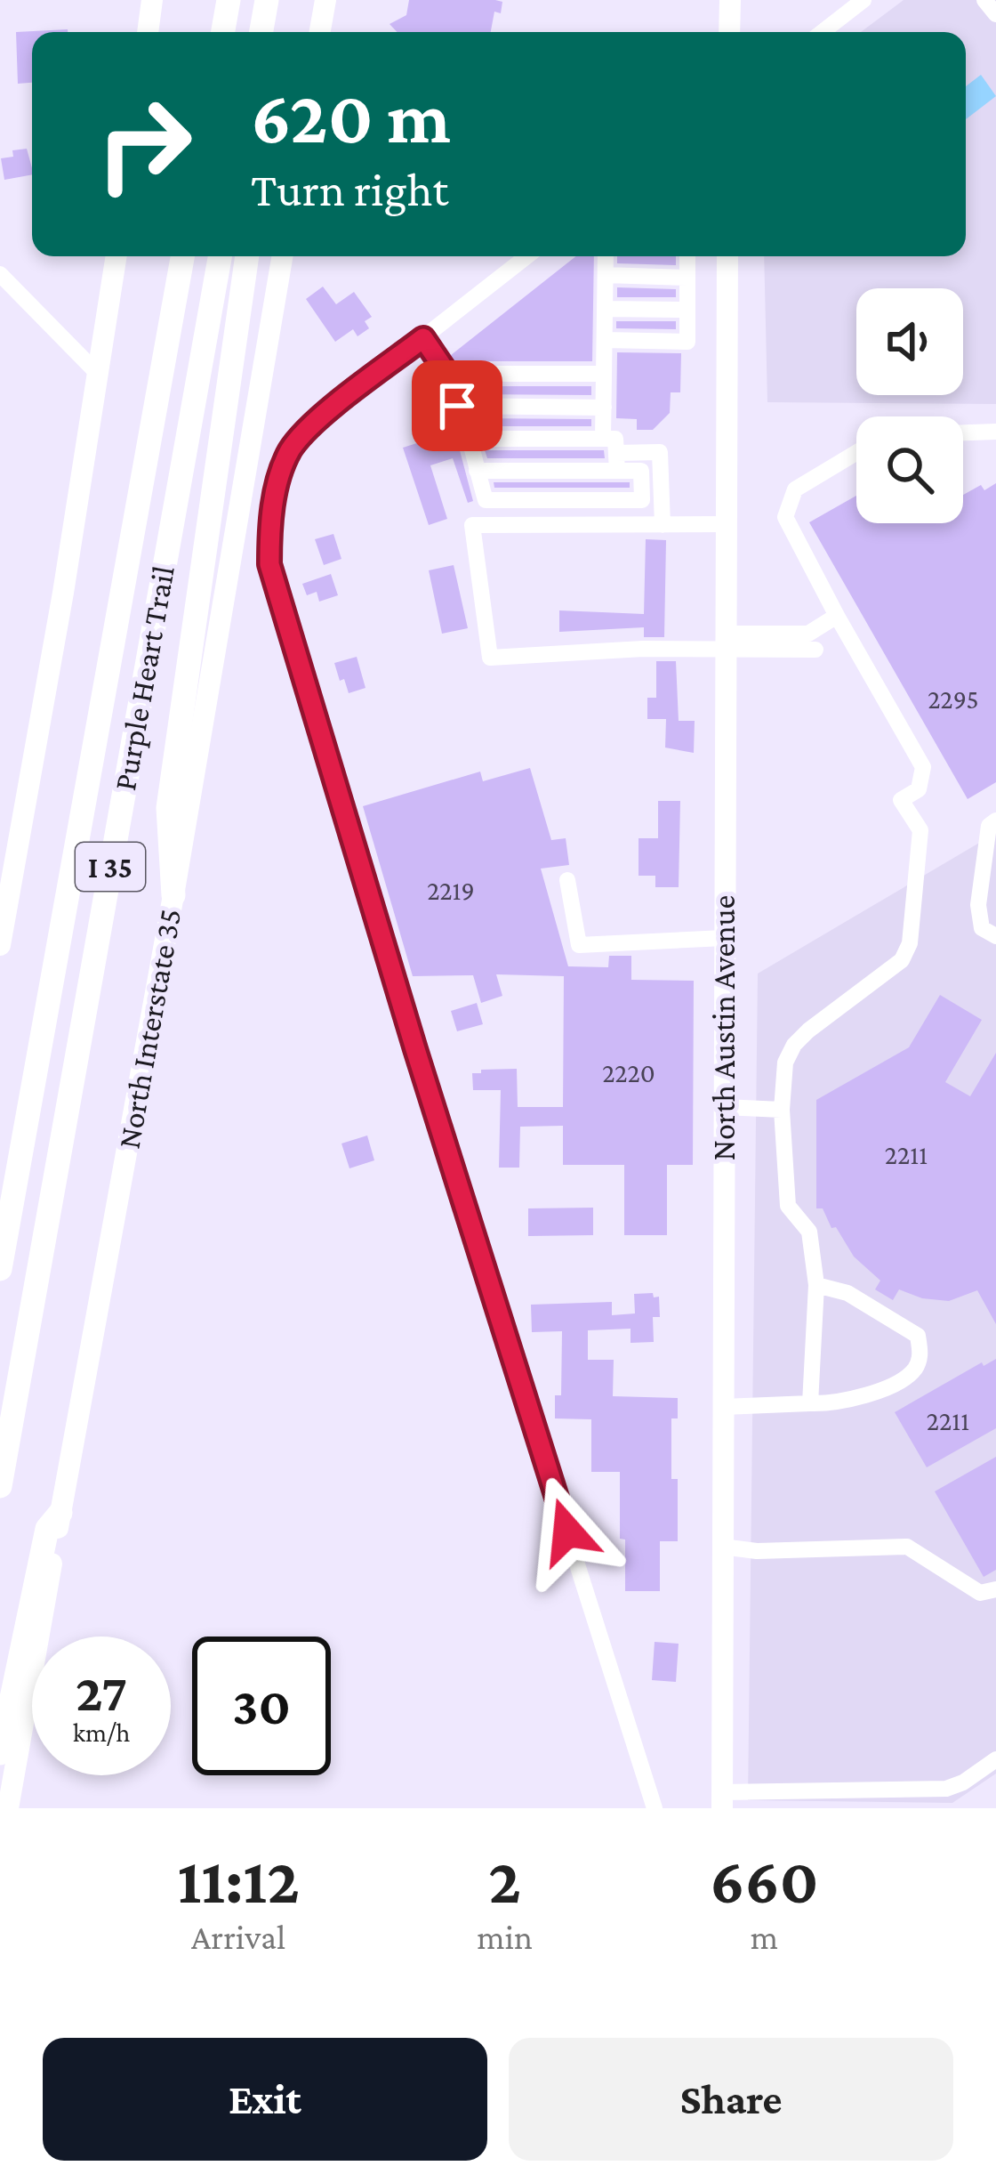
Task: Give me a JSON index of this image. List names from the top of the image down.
{
  "streets": {
    "highway": ["Purple Heart Trail", "I 35"],
    "main road": ["North Austin Avenue", "North Interstate 35"]
  },
  "house_numbers": [
    "2295",
    "2219",
    "2220",
    "2211",
    "2211"
  ],
  "page": {
    "turn": ["620 m", "Turn right"],
    "speed": "27 km/h",
    "limit": "30",
    "eta": [
      "11:12",
      "Arrival",
      "2",
      "min",
      "660",
      "m"
    ],
    "buttons": ["Exit", "Share"]
  }
}
